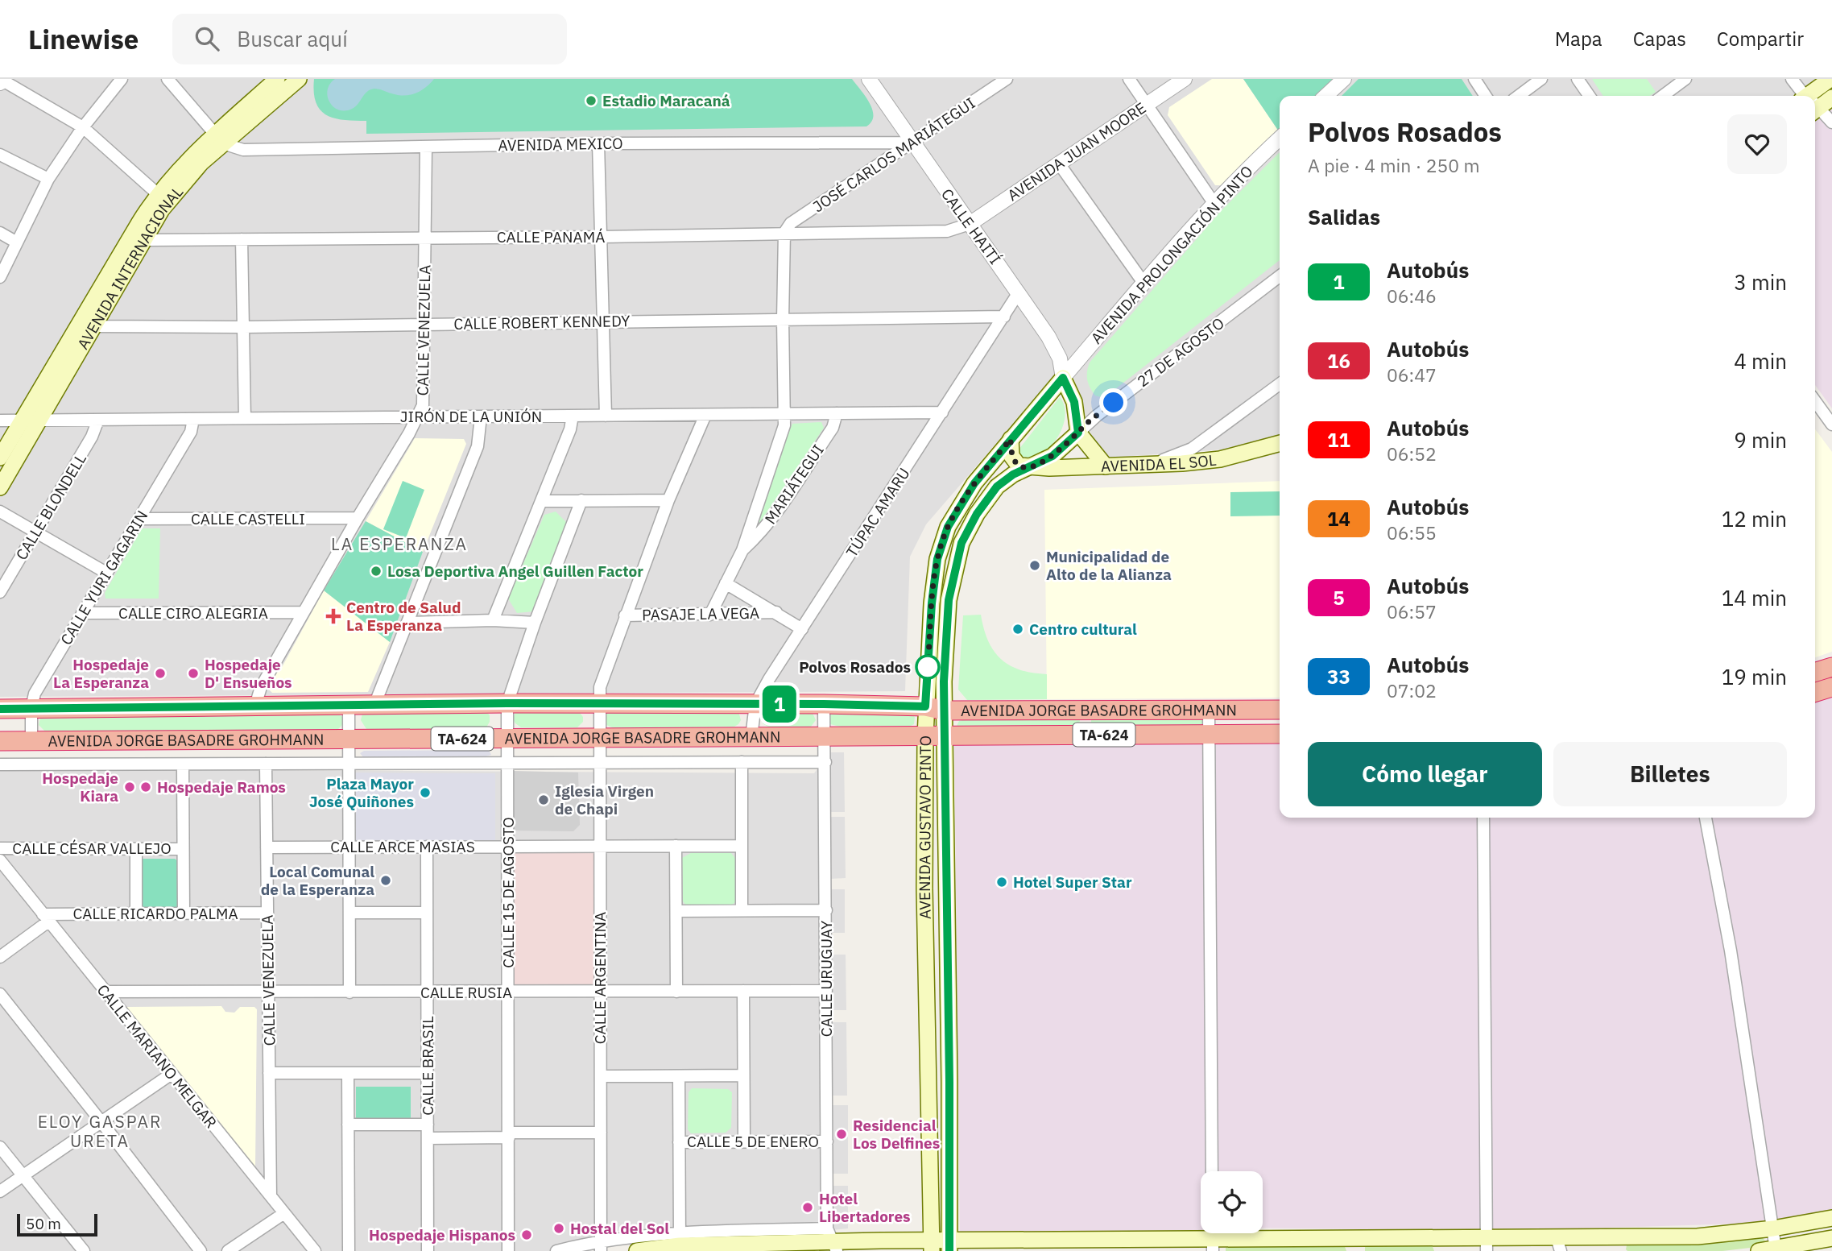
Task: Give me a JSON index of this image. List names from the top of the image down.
{
  "streets": {
    "highway": ["AVENIDA JORGE BASADRE GROHMANN", "TA-624"],
    "main road": ["AVENIDA INTERNACIONAL", "AVENIDA EL SOL", "AVENIDA GUSTAVO PINTO"],
    "street": [
      "AVENIDA MEXICO",
      "AVENIDA JUAN MOORE",
      "JOSÉ CARLOS MARIÁTEGUI",
      "CALLE HAITÍ",
      "CALLE PANAMÁ",
      "AVENIDA PROLONGACIÓN PINTO",
      "CALLE ROBERT KENNEDY",
      "CALLE VENEZUELA",
      "27 DE AGOSTO",
      "JIRÓN DE LA UNIÓN",
      "MARIÁTEGUI",
      "CALLE BLONDELL",
      "TÚPAC AMARU",
      "CALLE CASTELLI",
      "CALLE YURI GAGARIN",
      "CALLE CIRO ALEGRIA",
      "PASAJE LA VEGA",
      "CALLE ARCE MASIAS",
      "CALLE CÉSAR VALLEJO",
      "CALLE 15 DE AGOSTO",
      "CALLE RICARDO PALMA",
      "CALLE ARGENTINA",
      "CALLE URUGUAY",
      "CALLE RUSIA",
      "CALLE MARIANO MELGAR",
      "CALLE BRASIL",
      "CALLE 5 DE ENERO"
    ]
  },
  "crossings": [
    ["AVENIDA MEXICO", "JOSÉ CARLOS MARIÁTEGUI"],
    ["AVENIDA MEXICO", "CALLE HAITÍ"],
    ["AVENIDA MEXICO", "AVENIDA INTERNACIONAL"],
    ["AVENIDA MEXICO", "CALLE VENEZUELA"],
    ["AVENIDA JUAN MOORE", "CALLE HAITÍ"],
    ["AVENIDA JUAN MOORE", "CALLE PANAMÁ"],
    ["JOSÉ CARLOS MARIÁTEGUI", "CALLE HAITÍ"],
    ["JOSÉ CARLOS MARIÁTEGUI", "CALLE PANAMÁ"],
    ["CALLE HAITÍ", "CALLE PANAMÁ"],
    ["CALLE HAITÍ", "AVENIDA PROLONGACIÓN PINTO"],
    ["CALLE HAITÍ", "TÚPAC AMARU"],
    ["CALLE HAITÍ", "AVENIDA GUSTAVO PINTO"],
    ["CALLE PANAMÁ", "AVENIDA INTERNACIONAL"],
    ["CALLE PANAMÁ", "CALLE VENEZUELA"],
    ["AVENIDA PROLONGACIÓN PINTO", "AVENIDA GUSTAVO PINTO"],
    ["AVENIDA INTERNACIONAL", "CALLE ROBERT KENNEDY"],
    ["AVENIDA INTERNACIONAL", "JIRÓN DE LA UNIÓN"],
    ["CALLE ROBERT KENNEDY", "CALLE VENEZUELA"],
    ["CALLE ROBERT KENNEDY", "TÚPAC AMARU"],
    ["CALLE VENEZUELA", "JIRÓN DE LA UNIÓN"],
    ["CALLE VENEZUELA", "CALLE CASTELLI"],
    ["CALLE VENEZUELA", "CALLE CIRO ALEGRIA"],
    ["CALLE VENEZUELA", "AVENIDA JORGE BASADRE GROHMANN"],
    ["CALLE VENEZUELA", "CALLE ARCE MASIAS"],
    ["CALLE VENEZUELA", "CALLE RICARDO PALMA"],
    ["CALLE VENEZUELA", "CALLE RUSIA"],
    ["CALLE VENEZUELA", "CALLE MARIANO MELGAR"],
    ["27 DE AGOSTO", "AVENIDA GUSTAVO PINTO"],
    ["JIRÓN DE LA UNIÓN", "MARIÁTEGUI"],
    ["JIRÓN DE LA UNIÓN", "CALLE BLONDELL"],
    ["JIRÓN DE LA UNIÓN", "TÚPAC AMARU"],
    ["JIRÓN DE LA UNIÓN", "CALLE YURI GAGARIN"],
    ["JIRÓN DE LA UNIÓN", "CALLE ARGENTINA"],
    ["AVENIDA EL SOL", "AVENIDA GUSTAVO PINTO"],
    ["TÚPAC AMARU", "AVENIDA JORGE BASADRE GROHMANN"],
    ["CALLE CASTELLI", "CALLE YURI GAGARIN"],
    ["CALLE YURI GAGARIN", "CALLE CIRO ALEGRIA"],
    ["CALLE YURI GAGARIN", "AVENIDA JORGE BASADRE GROHMANN"],
    ["PASAJE LA VEGA", "CALLE ARGENTINA"],
    ["AVENIDA JORGE BASADRE GROHMANN", "AVENIDA GUSTAVO PINTO"],
    ["AVENIDA JORGE BASADRE GROHMANN", "CALLE 15 DE AGOSTO"],
    ["AVENIDA JORGE BASADRE GROHMANN", "CALLE ARGENTINA"],
    ["AVENIDA JORGE BASADRE GROHMANN", "CALLE URUGUAY"],
    ["CALLE ARCE MASIAS", "CALLE 15 DE AGOSTO"],
    ["CALLE ARCE MASIAS", "CALLE ARGENTINA"],
    ["CALLE ARCE MASIAS", "CALLE BRASIL"],
    ["CALLE 15 DE AGOSTO", "CALLE RUSIA"],
    ["CALLE RICARDO PALMA", "CALLE MARIANO MELGAR"],
    ["CALLE ARGENTINA", "CALLE RUSIA"],
    ["CALLE URUGUAY", "CALLE RUSIA"],
    ["CALLE URUGUAY", "CALLE 5 DE ENERO"],
    ["CALLE RUSIA", "CALLE MARIANO MELGAR"],
    ["CALLE RUSIA", "CALLE BRASIL"]
  ],
  "districts": ["LA ESPERANZA", "ELOY GASPAR URETA"],
  "places": {
    "other": [
      "Estadio Maracaná",
      "Municipalidad de Alto de la Alianza",
      "Losa Deportiva Angel Guillen Factor",
      "Centro cultural",
      "Polvos Rosados",
      "Hospedaje La Esperanza",
      "Hospedaje D' Ensueños",
      "Hospedaje Kiara",
      "Hospedaje Ramos",
      "Plaza Mayor José Quiñones",
      "Iglesia Virgen de Chapi",
      "Local Comunal de la Esperanza",
      "Hotel Super Star",
      "Residencial Los Delfines",
      "Hotel Libertadores",
      "Hostal del Sol",
      "Hospedaje Hispanos"
    ],
    "health": ["Centro de Salud La Esperanza"]
  },
  "lines": ["bus line 1"],
  "scale_bar": "50 m",
  "page": {
    "header": "Linewise",
    "search": "Buscar aquí",
    "nav": ["Mapa", "Capas", "Compartir"],
    "on_map": "1",
    "heading": [
      ["Polvos Rosados", "A pie · 4 min · 250 m"],
      "Salidas"
    ],
    "list": [
      {
        "mark": "1",
        "name": "Autobús",
        "note": "06:46",
        "value": "3 min"
      },
      {
        "mark": "16",
        "name": "Autobús",
        "note": "06:47",
        "value": "4 min"
      },
      {
        "mark": "11",
        "name": "Autobús",
        "note": "06:52",
        "value": "9 min"
      },
      {
        "mark": "14",
        "name": "Autobús",
        "note": "06:55",
        "value": "12 min"
      },
      {
        "mark": "5",
        "name": "Autobús",
        "note": "06:57",
        "value": "14 min"
      },
      {
        "mark": "33",
        "name": "Autobús",
        "note": "07:02",
        "value": "19 min"
      }
    ],
    "buttons": ["Cómo llegar", "Billetes"],
    "scale": "50 m"
  }
}
